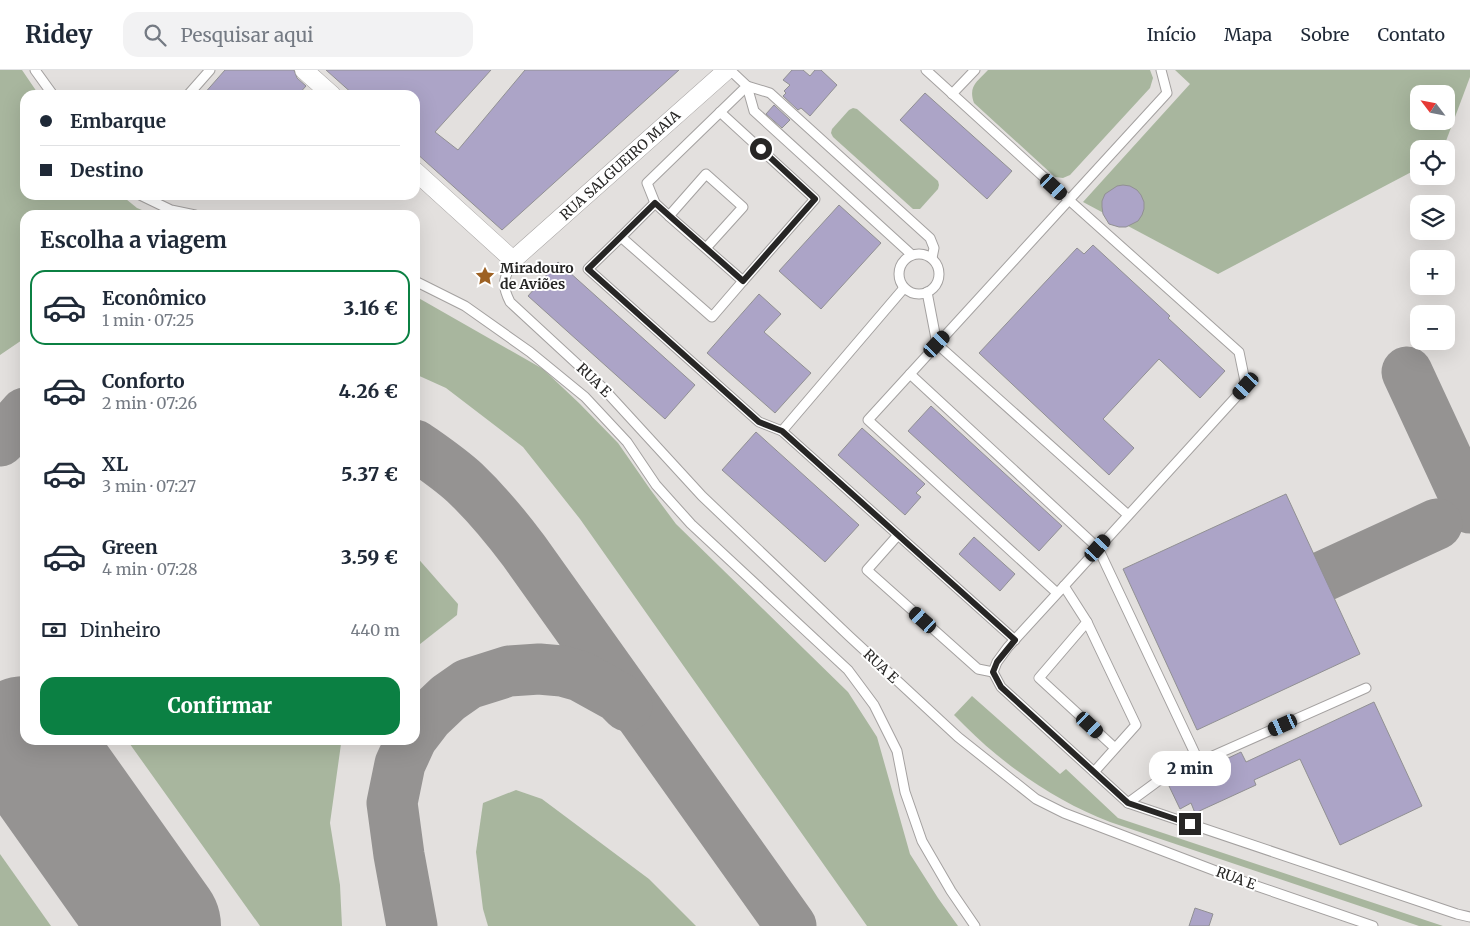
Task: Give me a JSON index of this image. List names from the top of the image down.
{
  "streets": {
    "street": ["RUA SALGUEIRO MAIA"],
    "lane": ["RUA E"]
  },
  "crossings": [
    ["RUA SALGUEIRO MAIA", "RUA E"]
  ],
  "places": {
    "place": ["Miradouro de Aviões"]
  },
  "north": "top left",
  "page": {
    "header": "Ridey",
    "search": "Pesquisar aqui",
    "nav": [
      "Início",
      "Mapa",
      "Sobre",
      "Contato"
    ],
    "map_buttons": ["+", "−"],
    "banner": ["Embarque", "Destino"],
    "heading": "Escolha a viagem",
    "list": [
      {
        "name": "Econômico",
        "note": "1 min · 07:25",
        "value": "3.16 €"
      },
      {
        "name": "Conforto",
        "note": "2 min · 07:26",
        "value": "4.26 €"
      },
      {
        "name": "XL",
        "note": "3 min · 07:27",
        "value": "5.37 €"
      },
      {
        "name": "Green",
        "note": "4 min · 07:28",
        "value": "3.59 €"
      }
    ],
    "pay": ["Dinheiro", "440 m"],
    "buttons": "Confirmar",
    "bubble": "2 min"
  }
}
